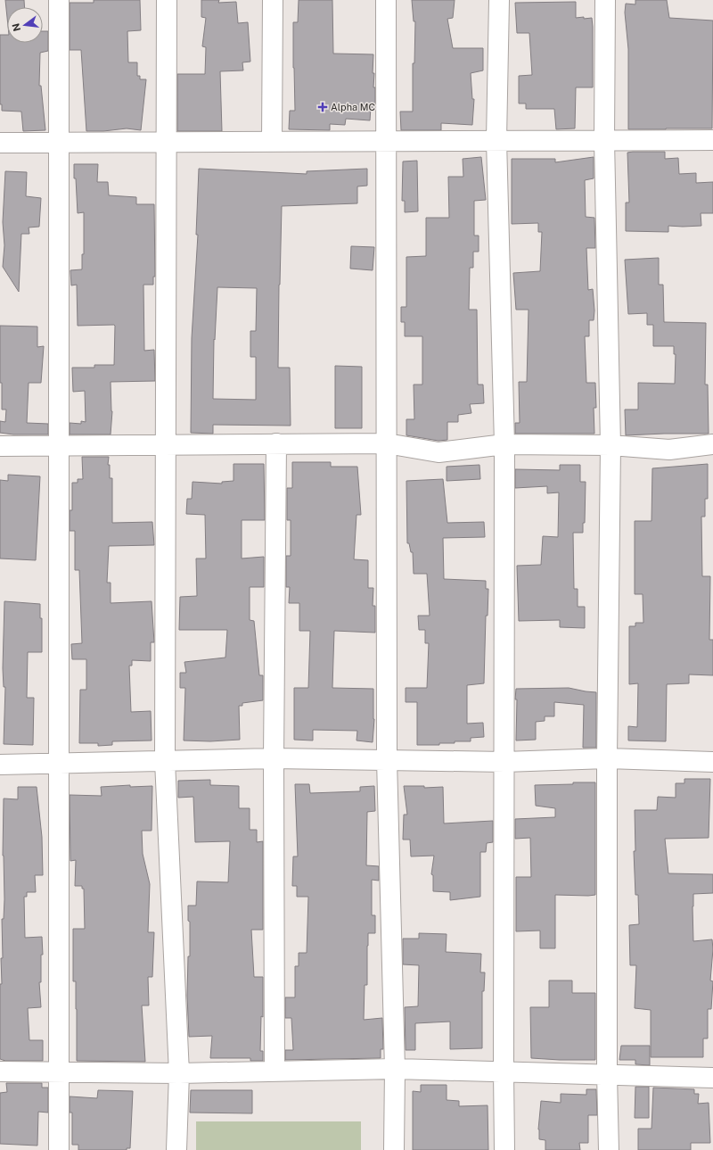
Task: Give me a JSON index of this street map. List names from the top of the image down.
{
  "places": {
    "health": ["Alpha MC"]
  },
  "north": "left"
}
